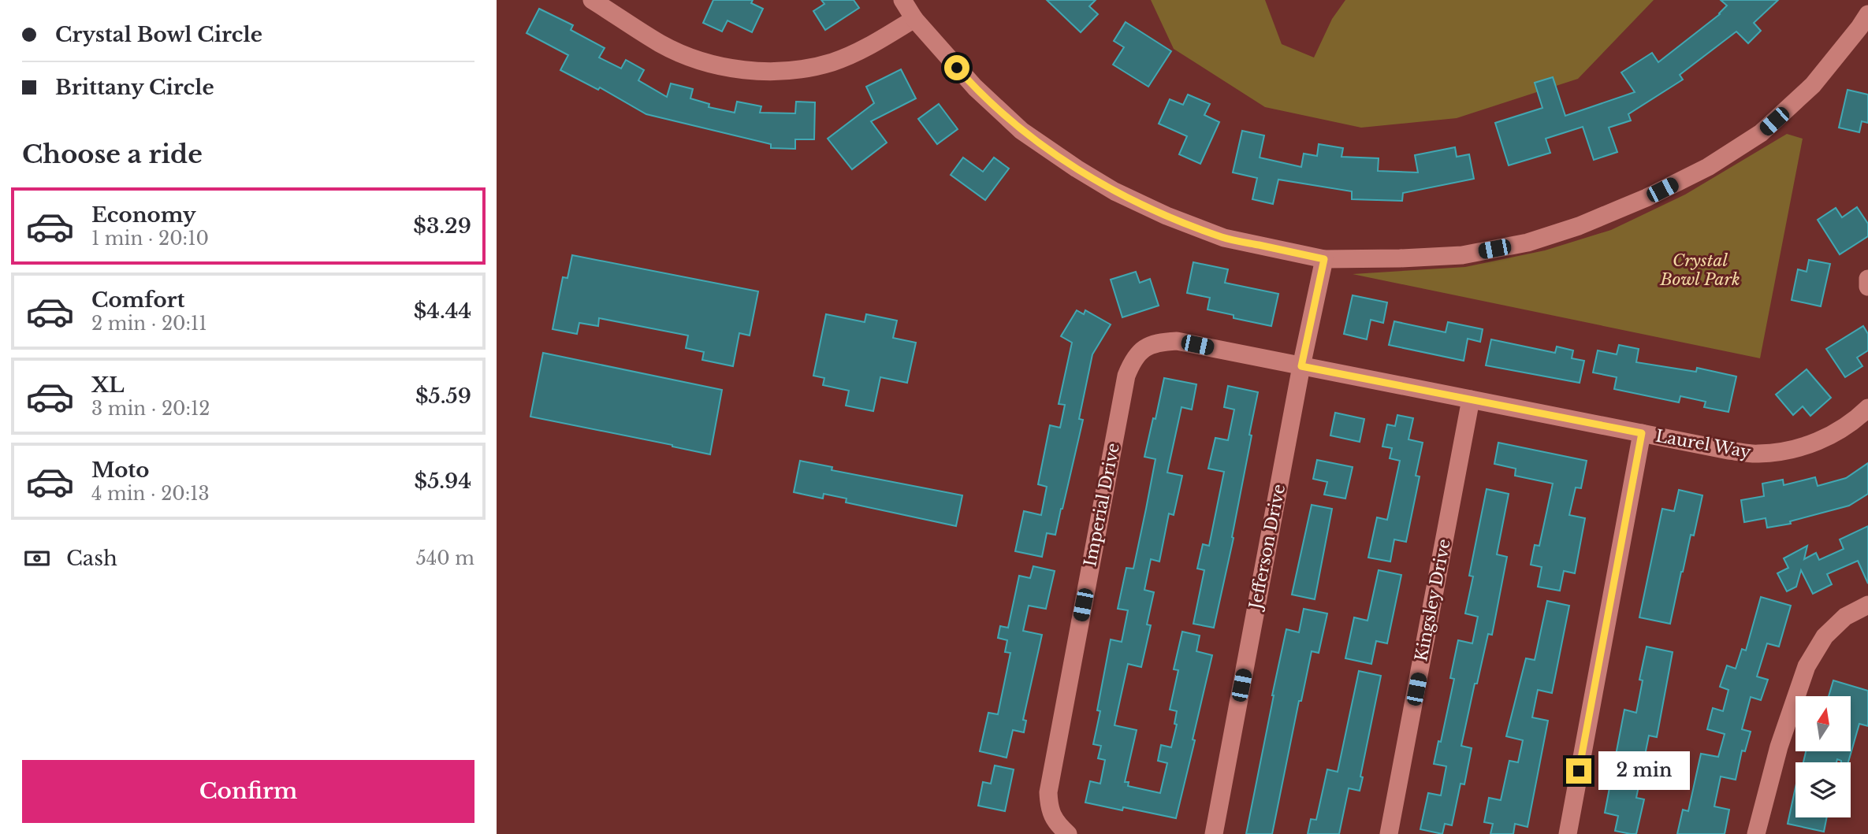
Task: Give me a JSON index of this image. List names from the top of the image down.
{
  "streets": {
    "street": [
      "Laurel Way",
      "Imperial Drive",
      "Jefferson Drive",
      "Kingsley Drive"
    ]
  },
  "crossings": [
    ["Laurel Way", "Imperial Drive"],
    ["Laurel Way", "Jefferson Drive"],
    ["Laurel Way", "Kingsley Drive"]
  ],
  "parks": ["Crystal Bowl Park"],
  "north": "top",
  "page": {
    "banner": ["Crystal Bowl Circle", "Brittany Circle"],
    "heading": "Choose a ride",
    "list": [
      {
        "name": "Economy",
        "note": "1 min · 20:10",
        "value": "$3.29"
      },
      {
        "name": "Comfort",
        "note": "2 min · 20:11",
        "value": "$4.44"
      },
      {
        "name": "XL",
        "note": "3 min · 20:12",
        "value": "$5.59"
      },
      {
        "name": "Moto",
        "note": "4 min · 20:13",
        "value": "$5.94"
      }
    ],
    "pay": ["Cash", "540 m"],
    "buttons": "Confirm",
    "bubble": "2 min"
  }
}
